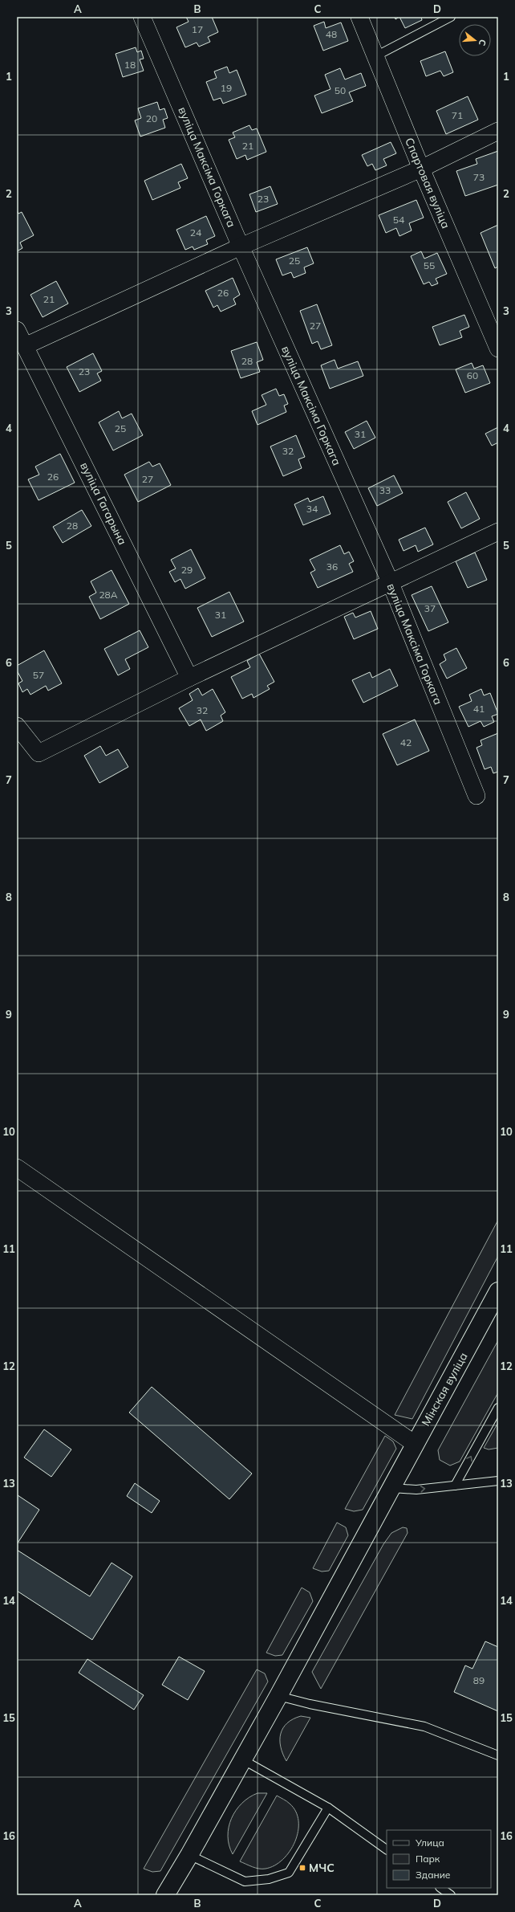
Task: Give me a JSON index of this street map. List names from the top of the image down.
{
  "streets": {
    "street": [
      "вуліца Максіма Горкага",
      "Спартовая вуліца",
      "вуліца Гагарына",
      "Мінская вуліца"
    ]
  },
  "places": {
    "transit": ["МЧС"]
  },
  "house_numbers": [
    "17",
    "48",
    "18",
    "19",
    "50",
    "71",
    "20",
    "21",
    "73",
    "23",
    "54",
    "24",
    "25",
    "55",
    "26",
    "21",
    "27",
    "28",
    "23",
    "60",
    "25",
    "31",
    "32",
    "26",
    "27",
    "33",
    "34",
    "28",
    "36",
    "29",
    "28А",
    "37",
    "31",
    "57",
    "41",
    "32",
    "42",
    "89"
  ],
  "legend": ["Улица", "Парк", "Здание"],
  "north": "right",
  "grid": {
    "columns": [
      "A",
      "B",
      "C",
      "D"
    ],
    "rows": [
      "1",
      "2",
      "3",
      "4",
      "5",
      "6",
      "7",
      "8",
      "9",
      "10",
      "11",
      "12",
      "13",
      "14",
      "15",
      "16"
    ]
  }
}
